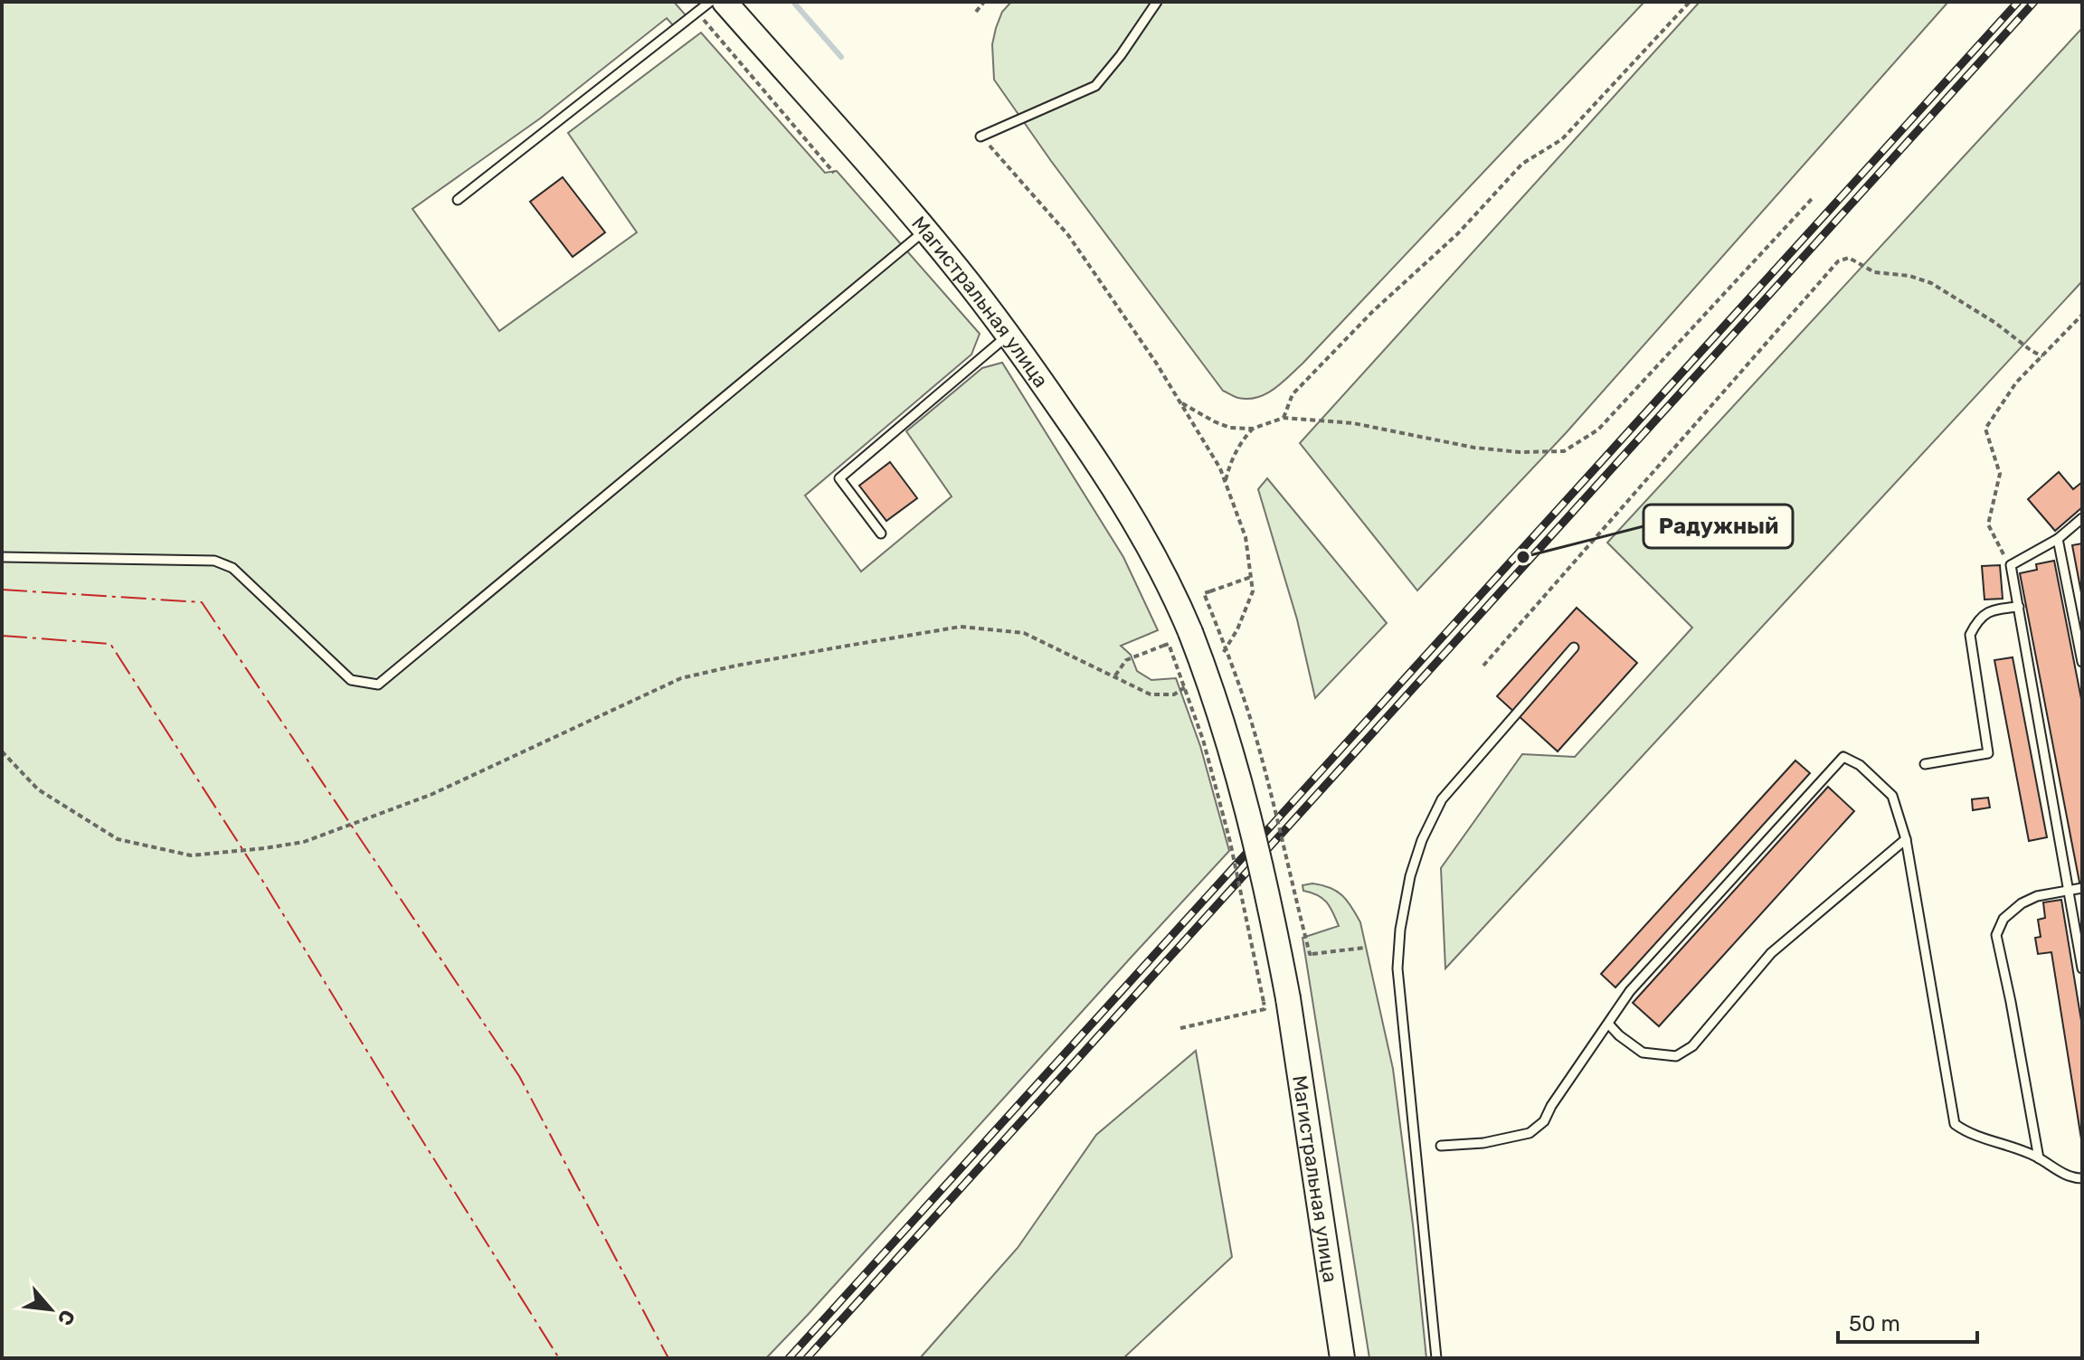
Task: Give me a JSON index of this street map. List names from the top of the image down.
{
  "streets": {
    "main road": ["Магистральная улица"]
  },
  "places": ["Радужный"],
  "scale_bar": "50 m",
  "north": "bottom right"
}
